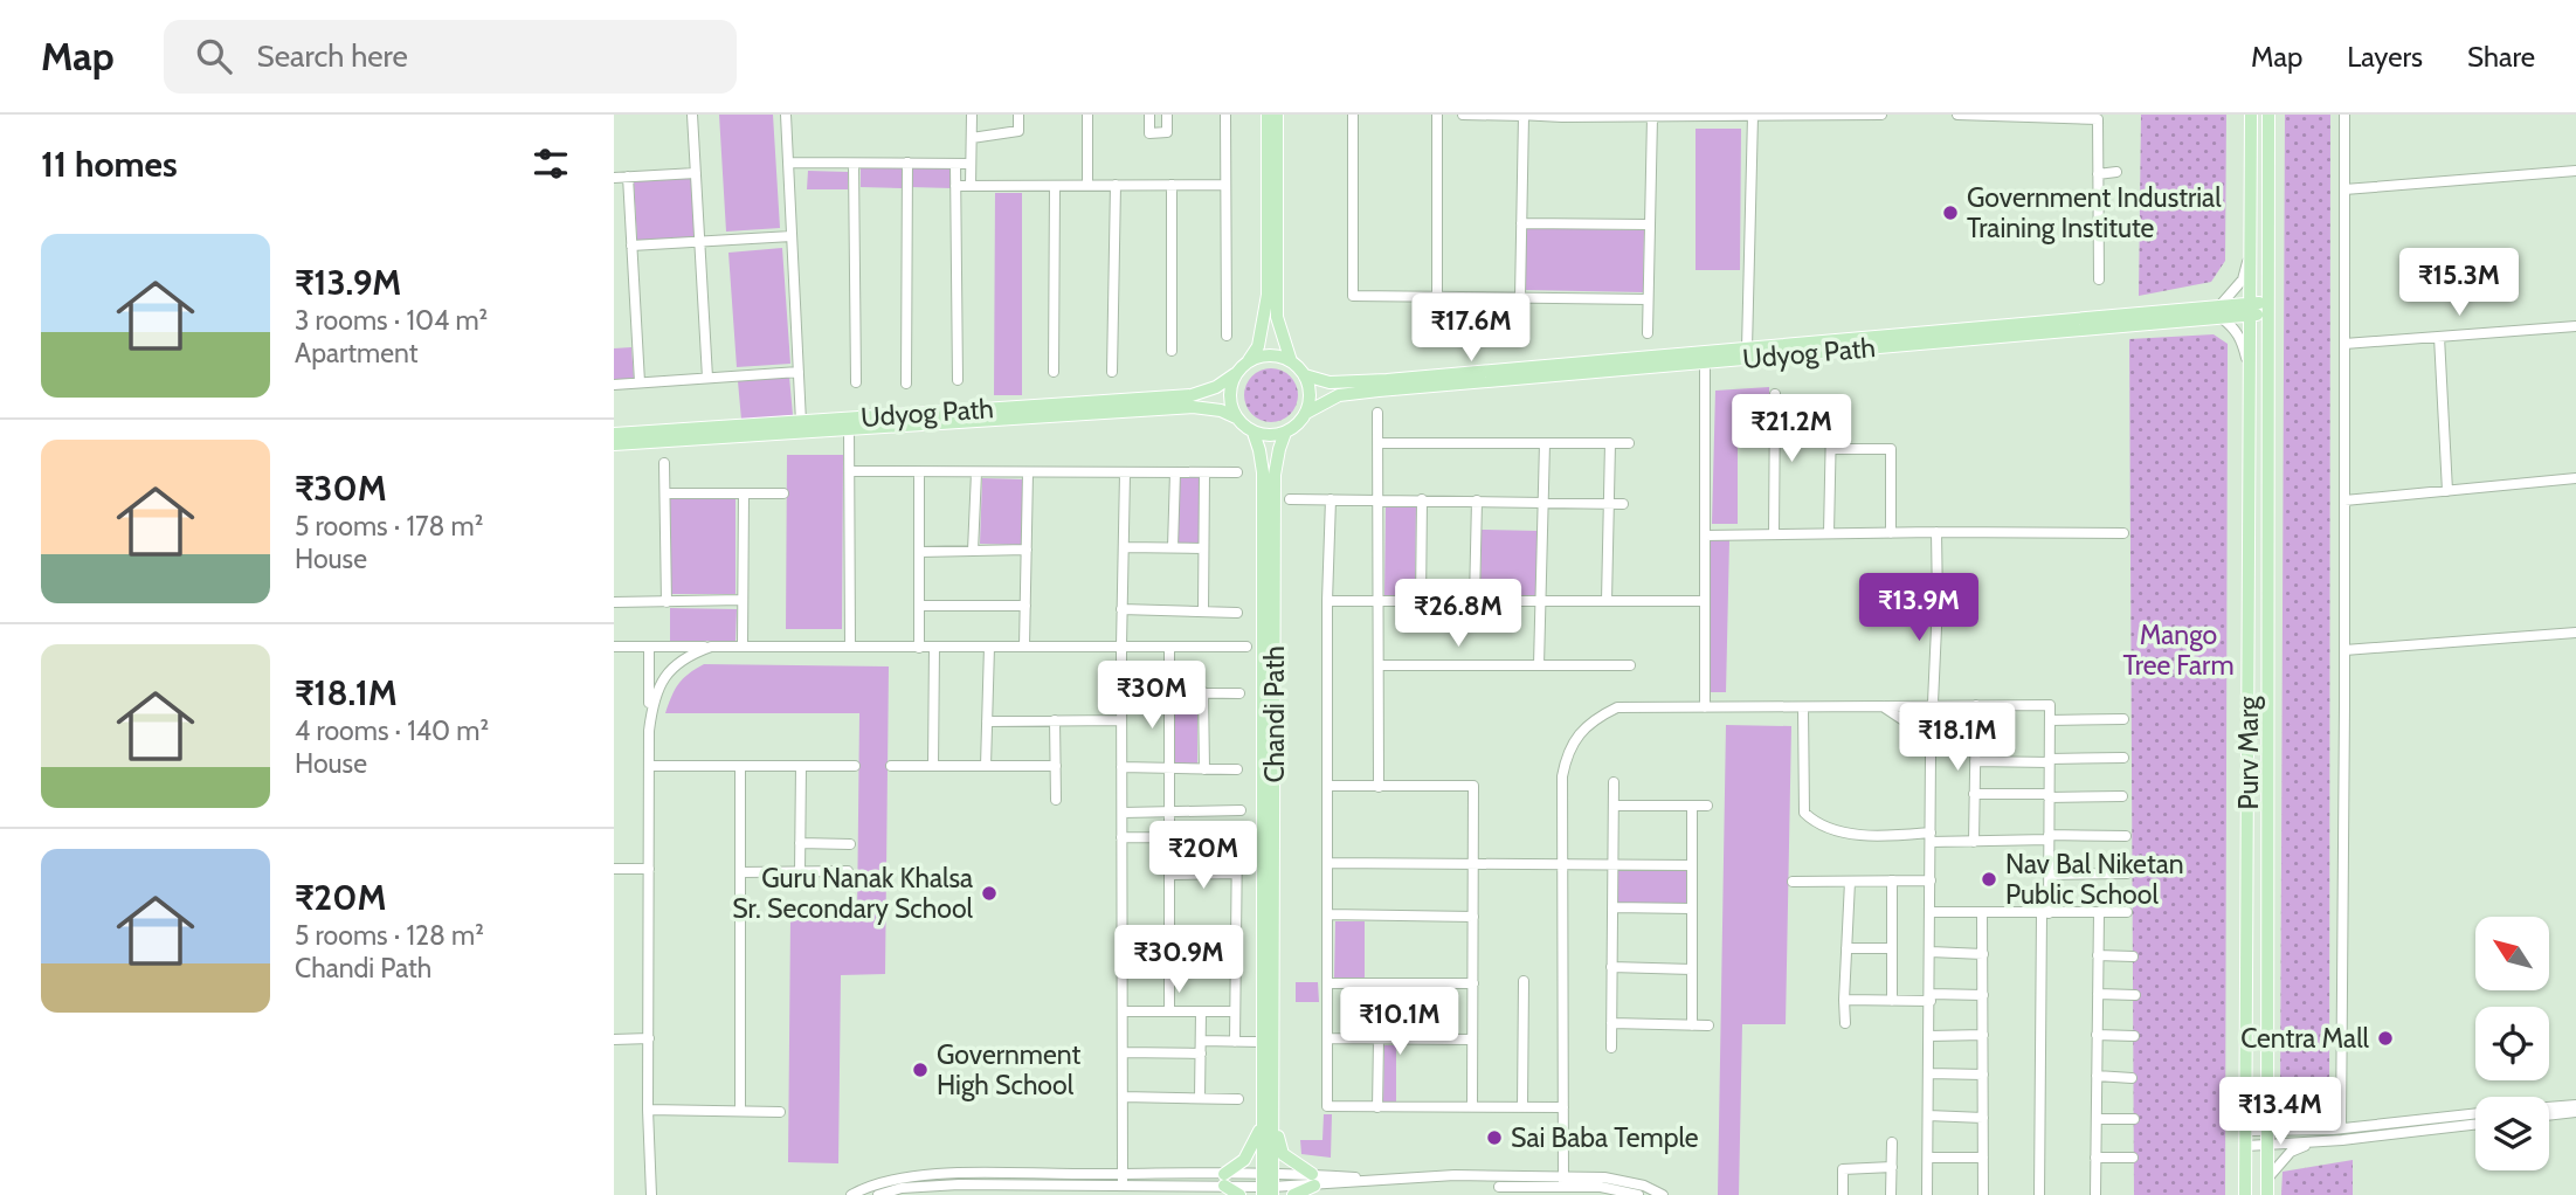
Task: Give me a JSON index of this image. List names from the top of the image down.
{
  "streets": {
    "main road": ["Udyog Path", "Chandi Path", "Purv Marg"]
  },
  "crossings": [
    ["Udyog Path", "Chandi Path"],
    ["Udyog Path", "Purv Marg"]
  ],
  "parks": ["Mango Tree Farm"],
  "places": [
    "Government Industrial Training Institute",
    "Nav Bal Niketan Public School",
    "Guru Nanak Khalsa Sr. Secondary School",
    "Centra Mall",
    "Government High School",
    "Sai Baba Temple"
  ],
  "north": "top left",
  "page": {
    "header": "Map",
    "search": "Search here",
    "nav": ["Map", "Layers", "Share"],
    "heading": "11 homes",
    "list": [
      {
        "name": "₹13.9M",
        "note": "3 rooms · 104 m² · Apartment"
      },
      {
        "name": "₹30M",
        "note": "5 rooms · 178 m² · House"
      },
      {
        "name": "₹18.1M",
        "note": "4 rooms · 140 m² · House"
      },
      {
        "name": "₹20M",
        "note": "5 rooms · 128 m² · Chandi Path"
      }
    ],
    "price": [
      "₹15.3M",
      "₹17.6M",
      "₹21.2M",
      "₹13.9M",
      "₹26.8M",
      "₹30M",
      "₹18.1M",
      "₹20M",
      "₹30.9M",
      "₹10.1M",
      "₹13.4M"
    ]
  }
}
